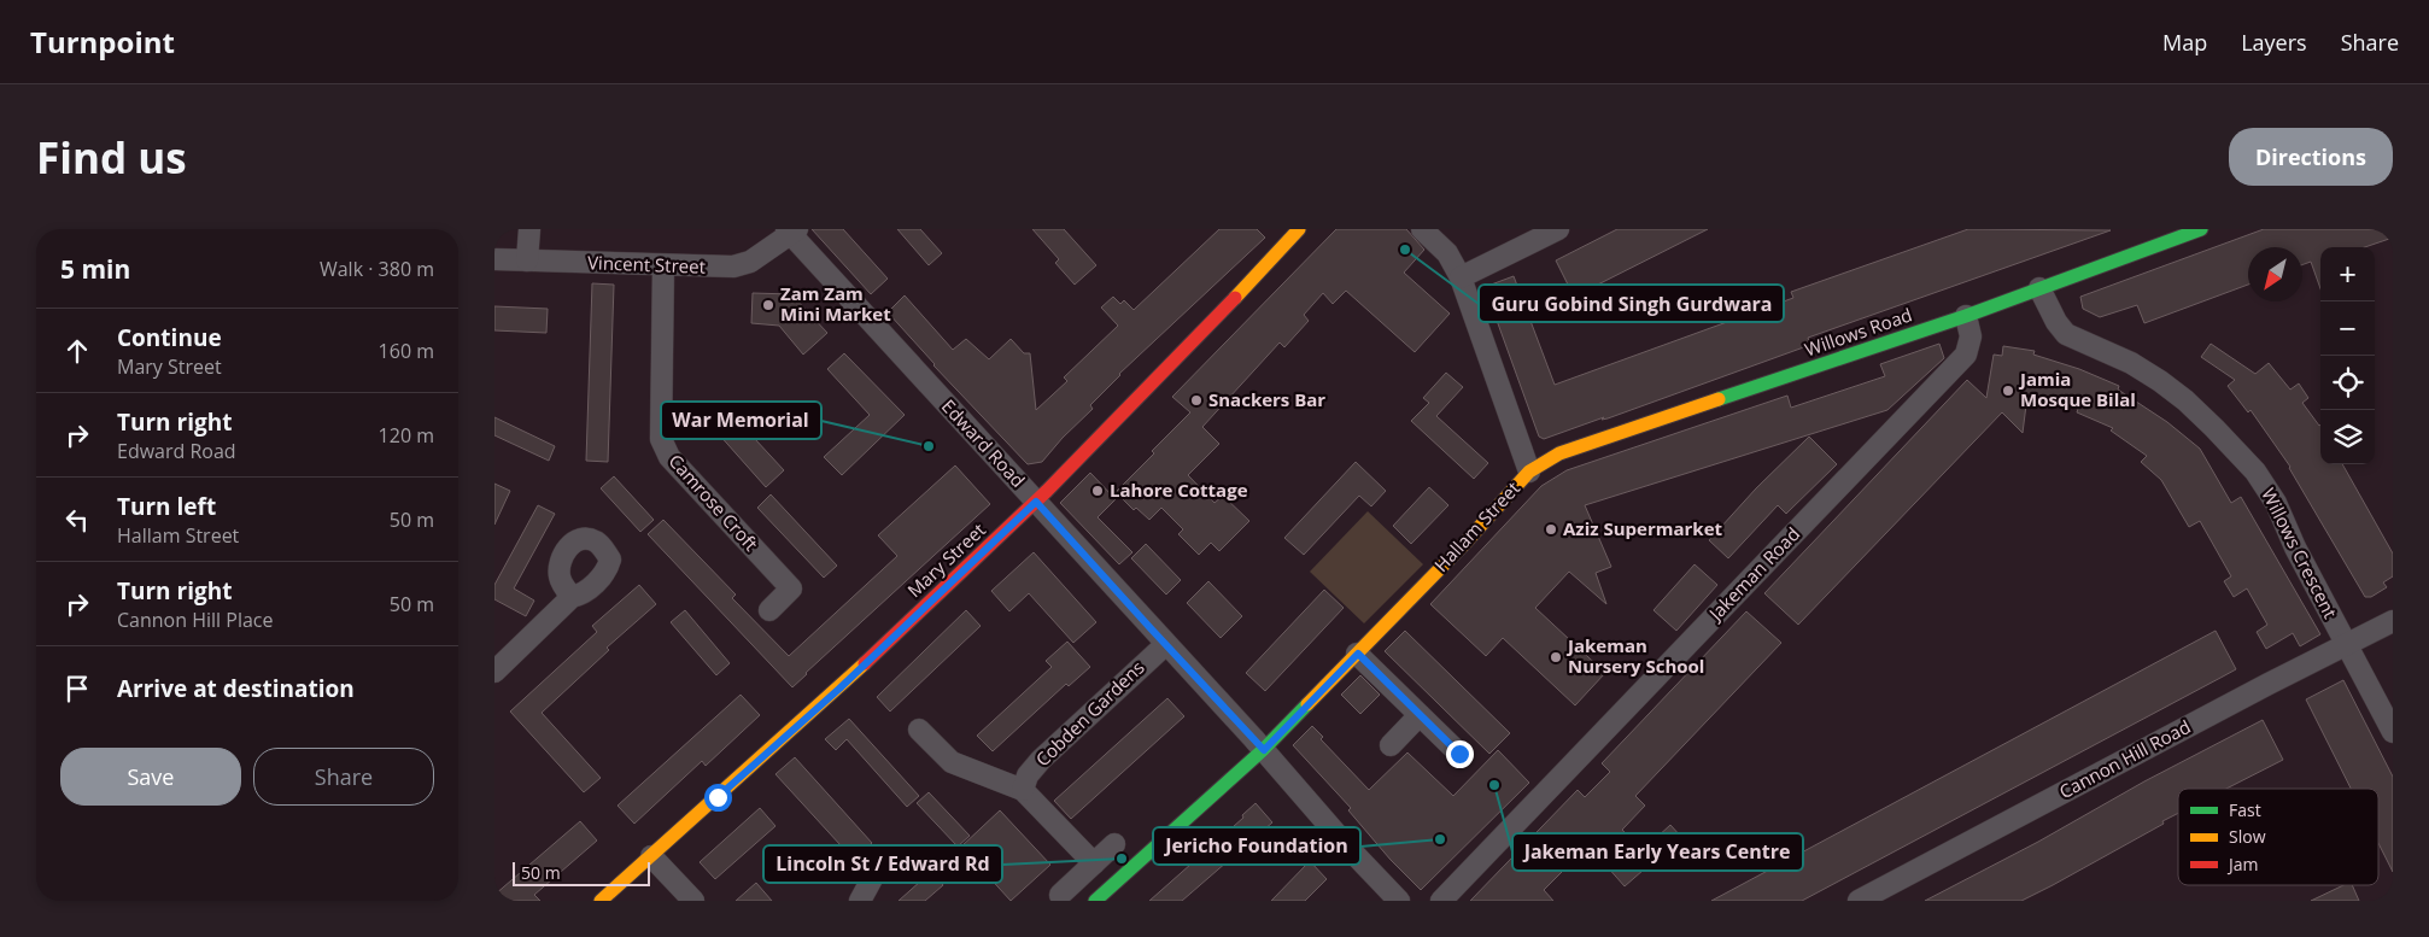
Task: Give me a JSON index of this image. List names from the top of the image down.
{
  "streets": {
    "street": [
      "Vincent Street",
      "Willows Road",
      "Edward Road",
      "Camrose Croft",
      "Hallam Street",
      "Willows Crescent",
      "Mary Street",
      "Jakeman Road",
      "Cobden Gardens",
      "Cannon Hill Road"
    ]
  },
  "crossings": [
    ["Vincent Street", "Edward Road"],
    ["Vincent Street", "Camrose Croft"],
    ["Willows Road", "Hallam Street"],
    ["Willows Road", "Willows Crescent"],
    ["Willows Road", "Jakeman Road"],
    ["Edward Road", "Hallam Street"],
    ["Edward Road", "Mary Street"],
    ["Edward Road", "Cobden Gardens"],
    ["Willows Crescent", "Cannon Hill Road"]
  ],
  "places": [
    "Guru Gobind Singh Gurdwara",
    "Zam Zam Mini Market",
    "Jamia Mosque Bilal",
    "Snackers Bar",
    "War Memorial",
    "Lahore Cottage",
    "Aziz Supermarket",
    "Jakeman Nursery School",
    "Jakeman Early Years Centre",
    "Jericho Foundation",
    "Lincoln St / Edward Rd"
  ],
  "legend": ["Fast", "Slow", "Jam"],
  "scale_bar": "50 m",
  "north": "bottom left",
  "page": {
    "header": "Turnpoint",
    "nav": ["Map", "Layers", "Share"],
    "buttons": [
      "Directions",
      ["Save", "Share"]
    ],
    "title": "Find us",
    "heading": ["5 min", "Walk · 380 m"],
    "map_buttons": ["+", "−"],
    "list": [
      ["Continue", "Mary Street", "160 m"],
      ["Turn right", "Edward Road", "120 m"],
      ["Turn left", "Hallam Street", "50 m"],
      ["Turn right", "Cannon Hill Place", "50 m"],
      "Arrive at destination"
    ],
    "scale": "50 m"
  }
}
